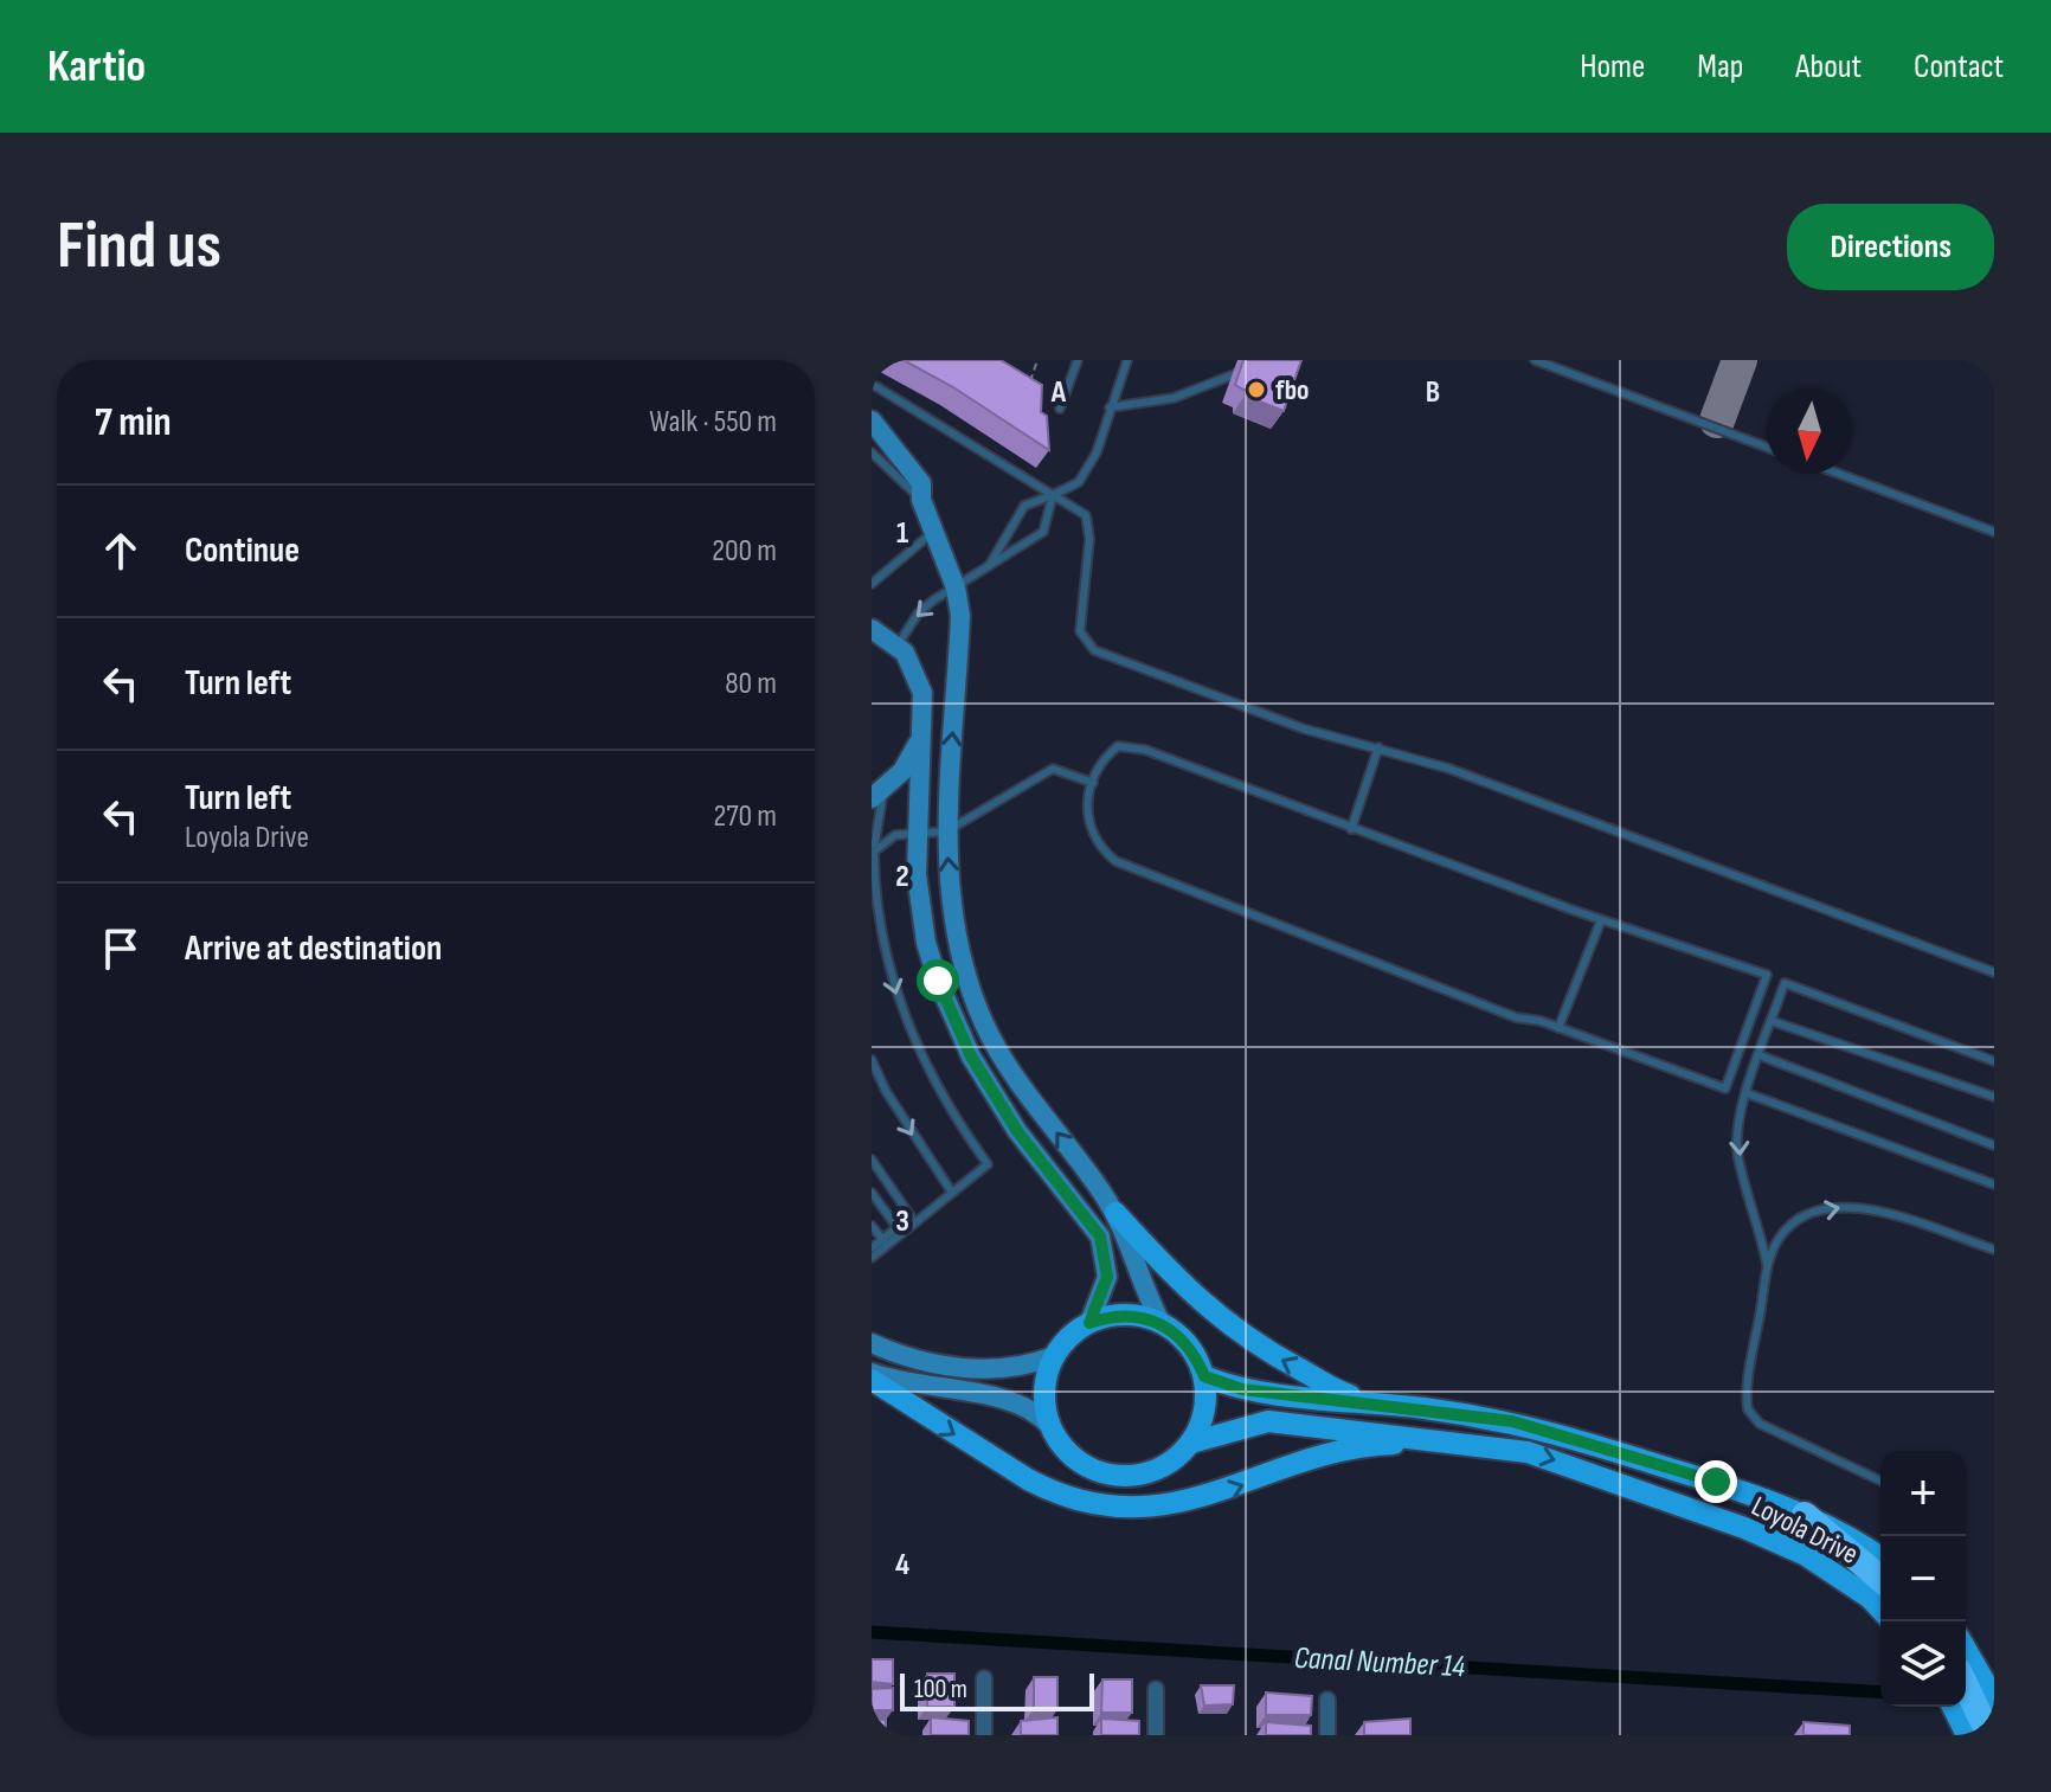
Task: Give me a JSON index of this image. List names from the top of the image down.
{
  "streets": {
    "main road": ["Loyola Drive"]
  },
  "water": ["Canal Number 14"],
  "places": ["fbo"],
  "scale_bar": "100 m",
  "north": "bottom",
  "page": {
    "header": "Kartio",
    "nav": [
      "Home",
      "Map",
      "About",
      "Contact"
    ],
    "buttons": "Directions",
    "title": "Find us",
    "heading": ["7 min", "Walk · 550 m"],
    "list": [
      ["Continue", "200 m"],
      ["Turn left", "80 m"],
      ["Turn left", "Loyola Drive", "270 m"],
      "Arrive at destination"
    ],
    "map_buttons": ["+", "−"],
    "scale": "100 m"
  },
  "grid": {
    "columns": ["A", "B"],
    "rows": [
      "1",
      "2",
      "3",
      "4"
    ]
  }
}
